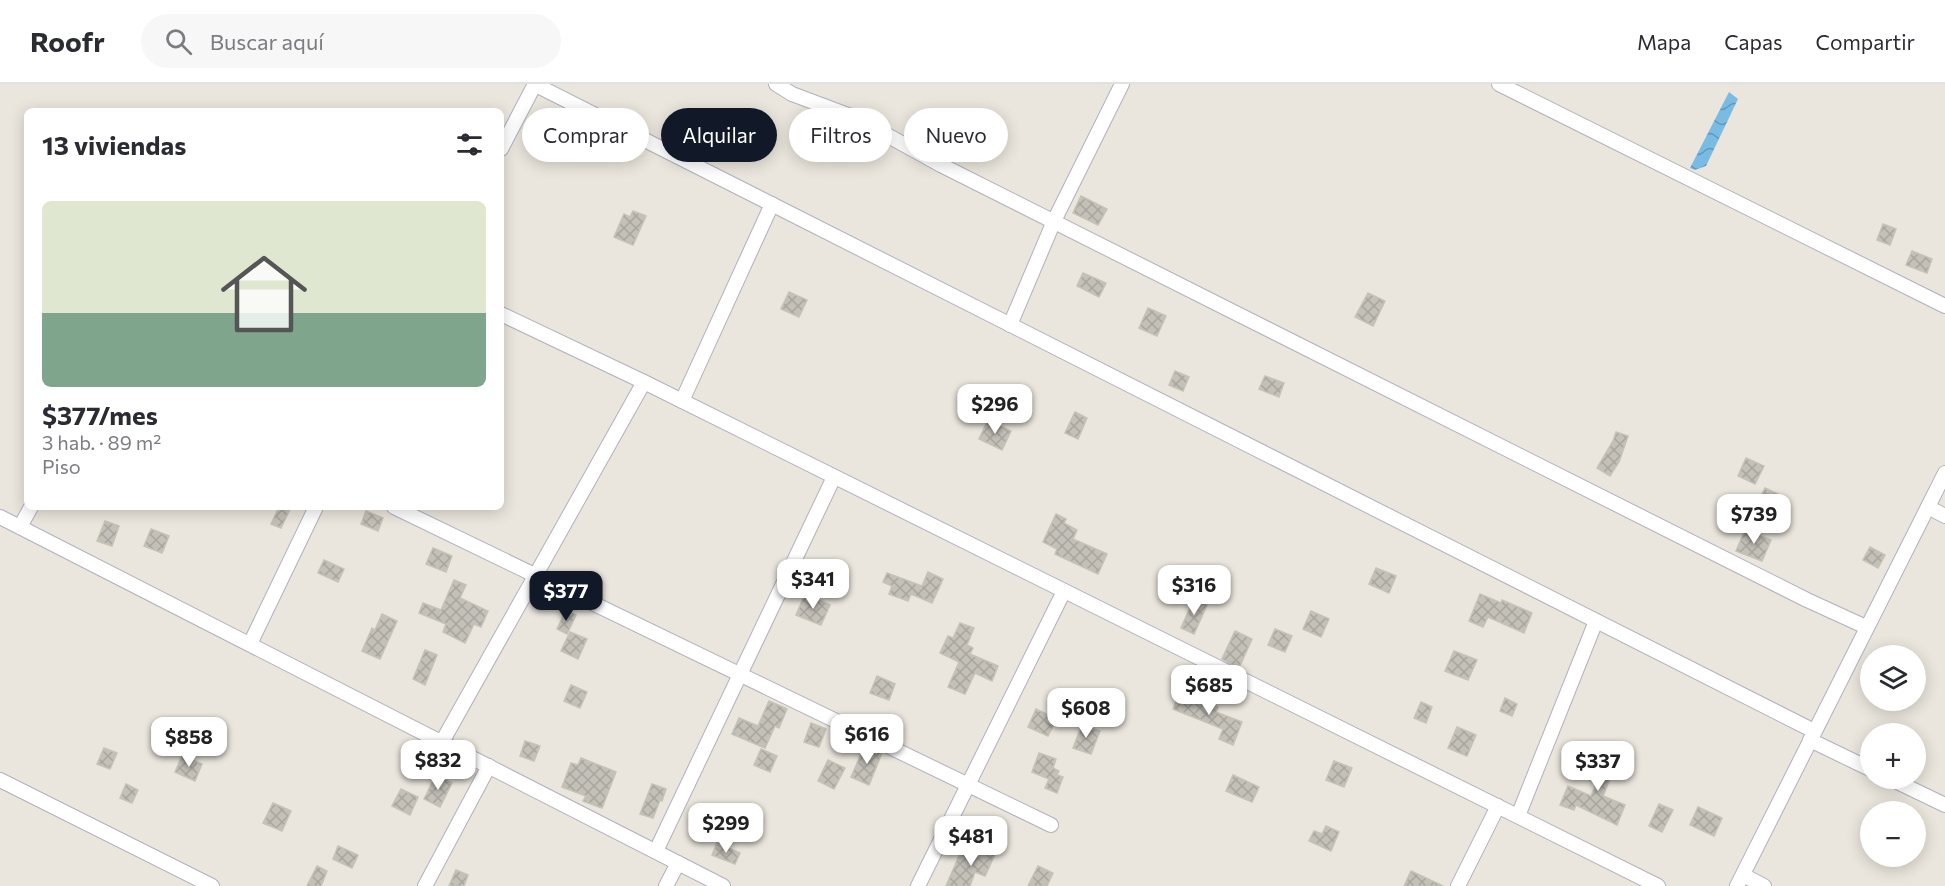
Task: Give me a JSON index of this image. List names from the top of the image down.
{
  "page": {
    "header": "Roofr",
    "search": "Buscar aquí",
    "nav": ["Mapa", "Capas", "Compartir"],
    "chip": [
      "Comprar",
      "Alquilar",
      "Filtros",
      "Nuevo"
    ],
    "heading": "13 viviendas",
    "list": [
      {
        "name": "$377/mes",
        "note": "3 hab. · 89 m² · Piso"
      }
    ],
    "price": [
      "$296",
      "$739",
      "$341",
      "$316",
      "$377",
      "$685",
      "$608",
      "$616",
      "$858",
      "$832",
      "$337",
      "$299",
      "$481"
    ],
    "map_buttons": ["+", "−"]
  }
}
